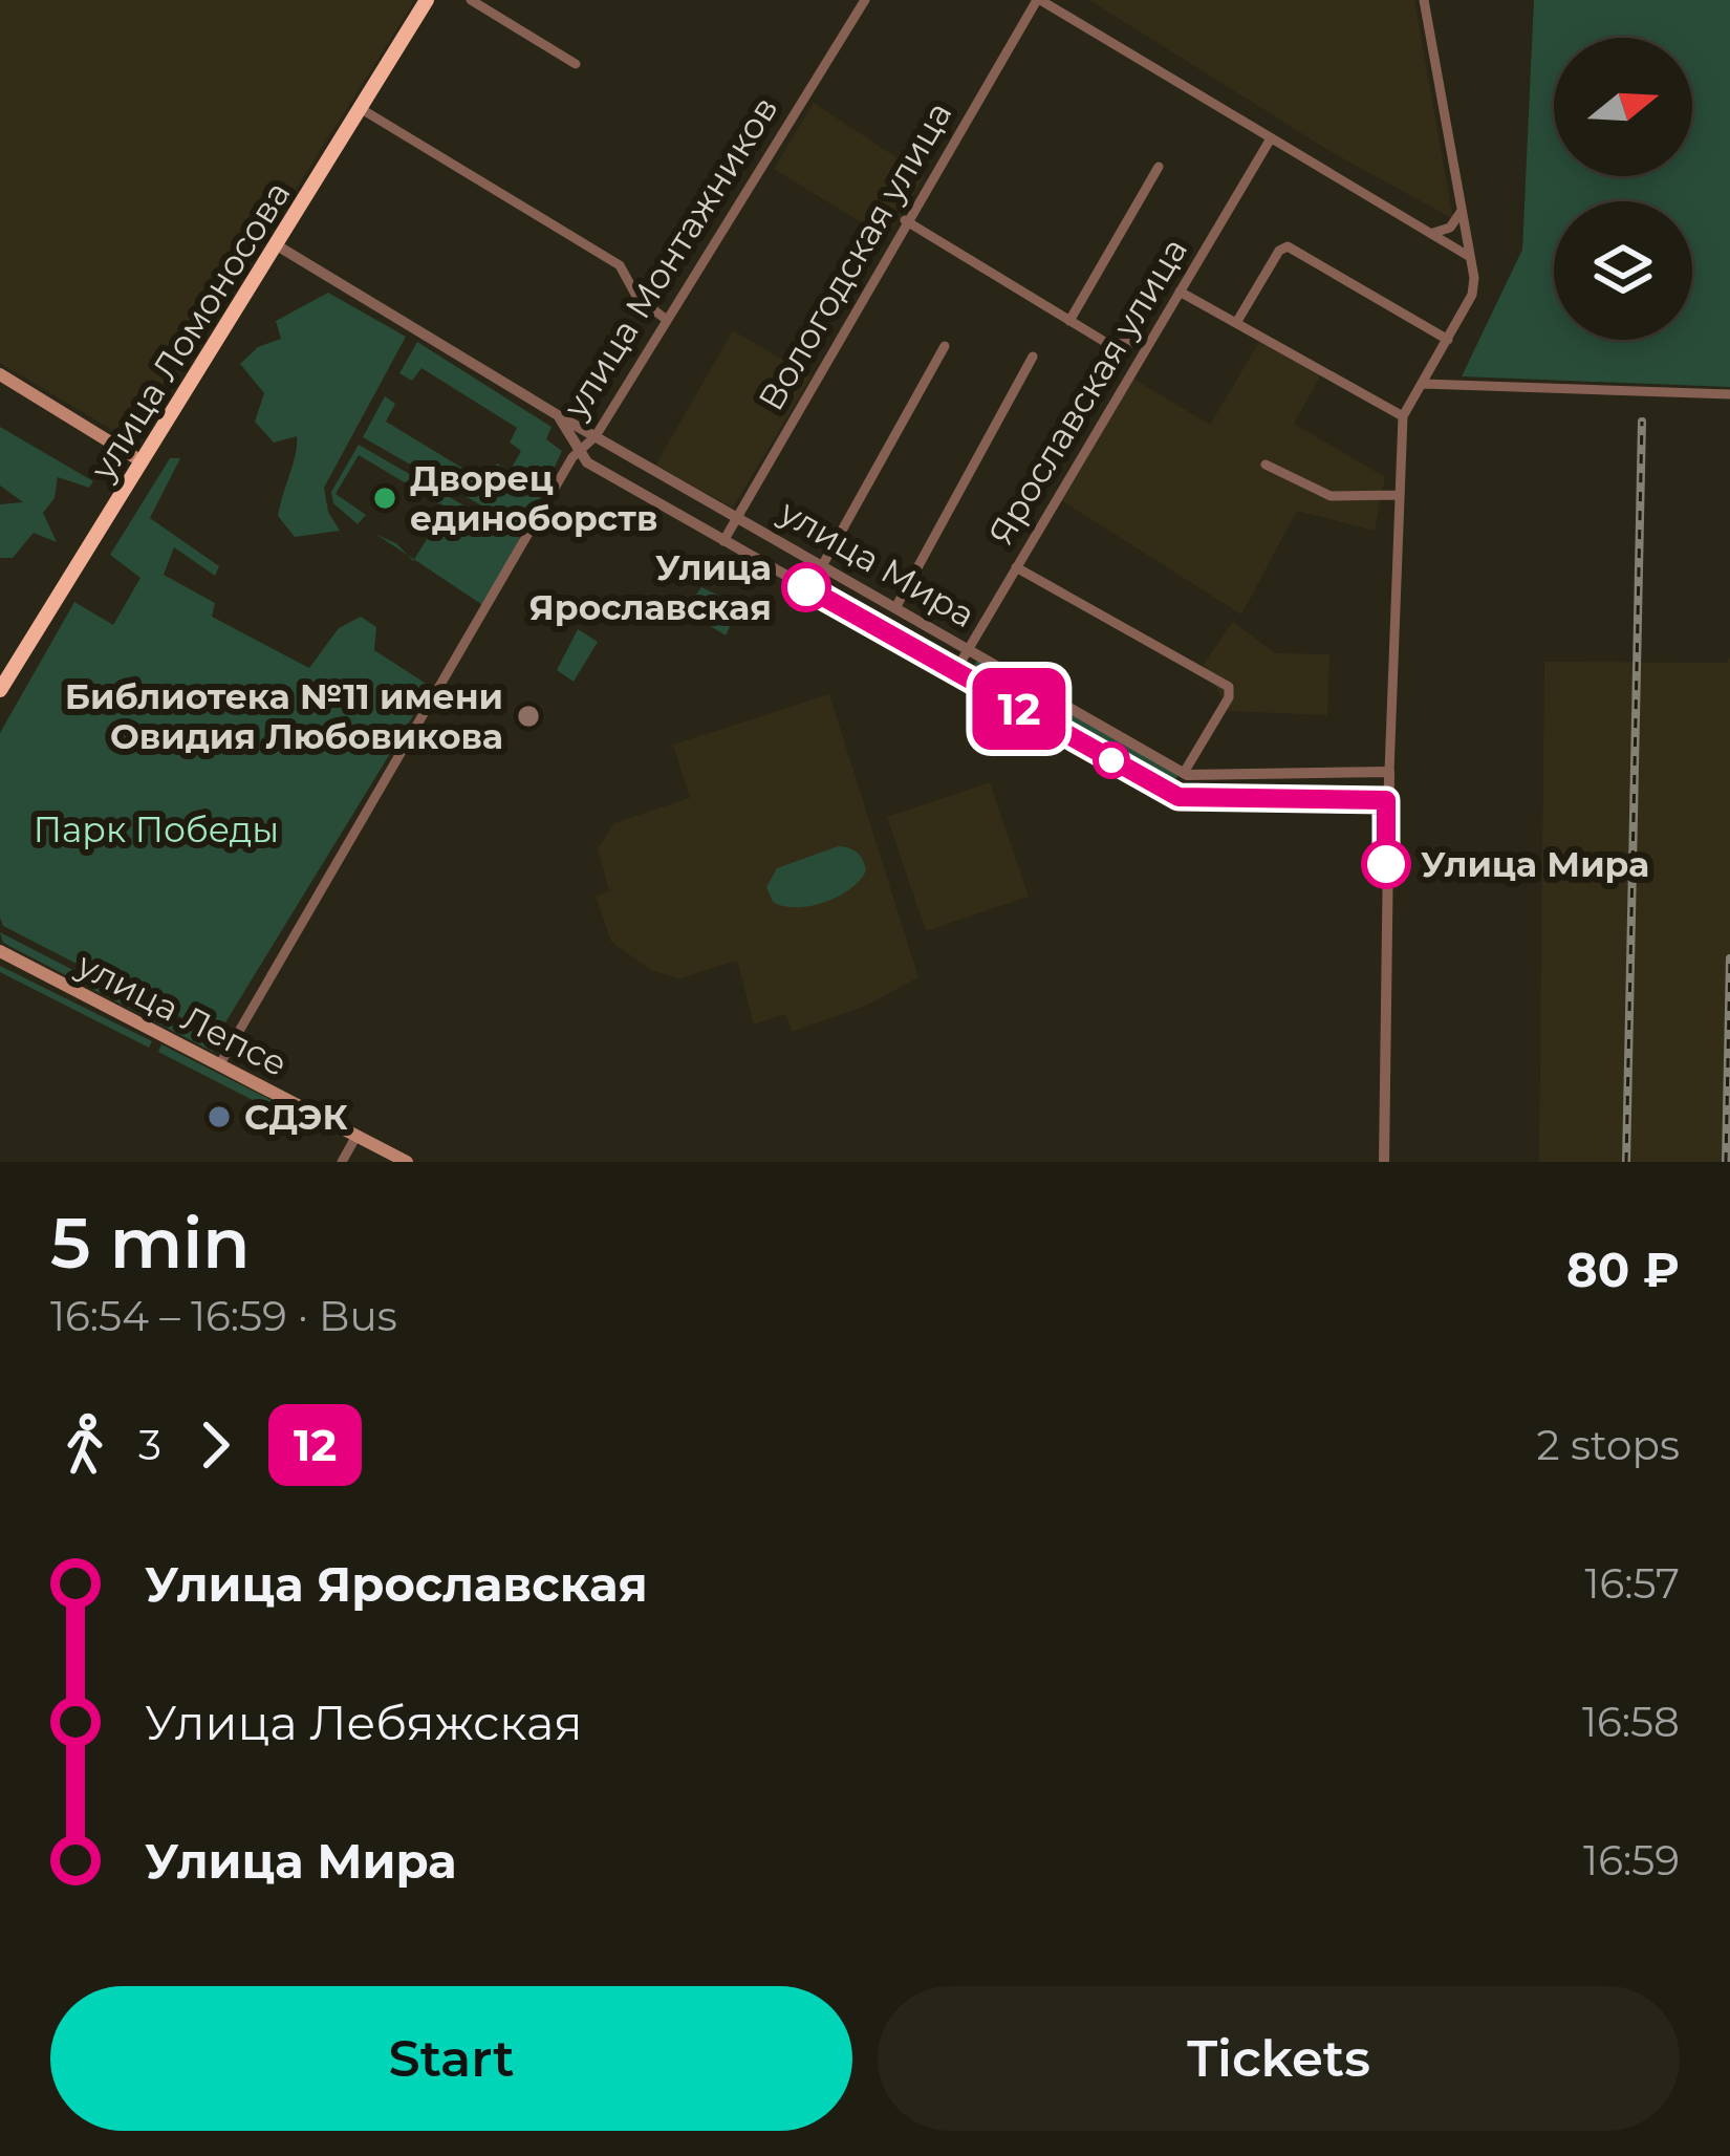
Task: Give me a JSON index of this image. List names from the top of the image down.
{
  "streets": {
    "highway": ["улица Ломоносова"],
    "main road": ["улица Лепсе"],
    "street": [
      "Вологодская улица",
      "улица Монтажников",
      "Ярославская улица",
      "улица Мира"
    ]
  },
  "crossings": [
    ["Вологодская улица", "улица Мира"],
    ["улица Монтажников", "улица Мира"],
    ["улица Монтажников", "улица Лепсе"],
    ["улица Ломоносова", "улица Мира"],
    ["Ярославская улица", "улица Мира"]
  ],
  "parks": ["Парк Победы"],
  "places": [
    "Дворец единоборств",
    "Улица Ярославская",
    "Библиотека №11 имени Овидия Любовикова",
    "Улица Мира",
    "СДЭК"
  ],
  "lines": ["bus line 12"],
  "north": "right",
  "page": {
    "on_map": "12",
    "heading": ["5 min", "16:54 – 16:59 · Bus", "80 ₽"],
    "legs": ["3", "12", "2 stops"],
    "list": [
      {
        "name": "Улица Ярославская",
        "value": "16:57"
      },
      {
        "name": "Улица Лебяжская",
        "value": "16:58"
      },
      {
        "name": "Улица Мира",
        "value": "16:59"
      }
    ],
    "buttons": ["Start", "Tickets"]
  }
}
